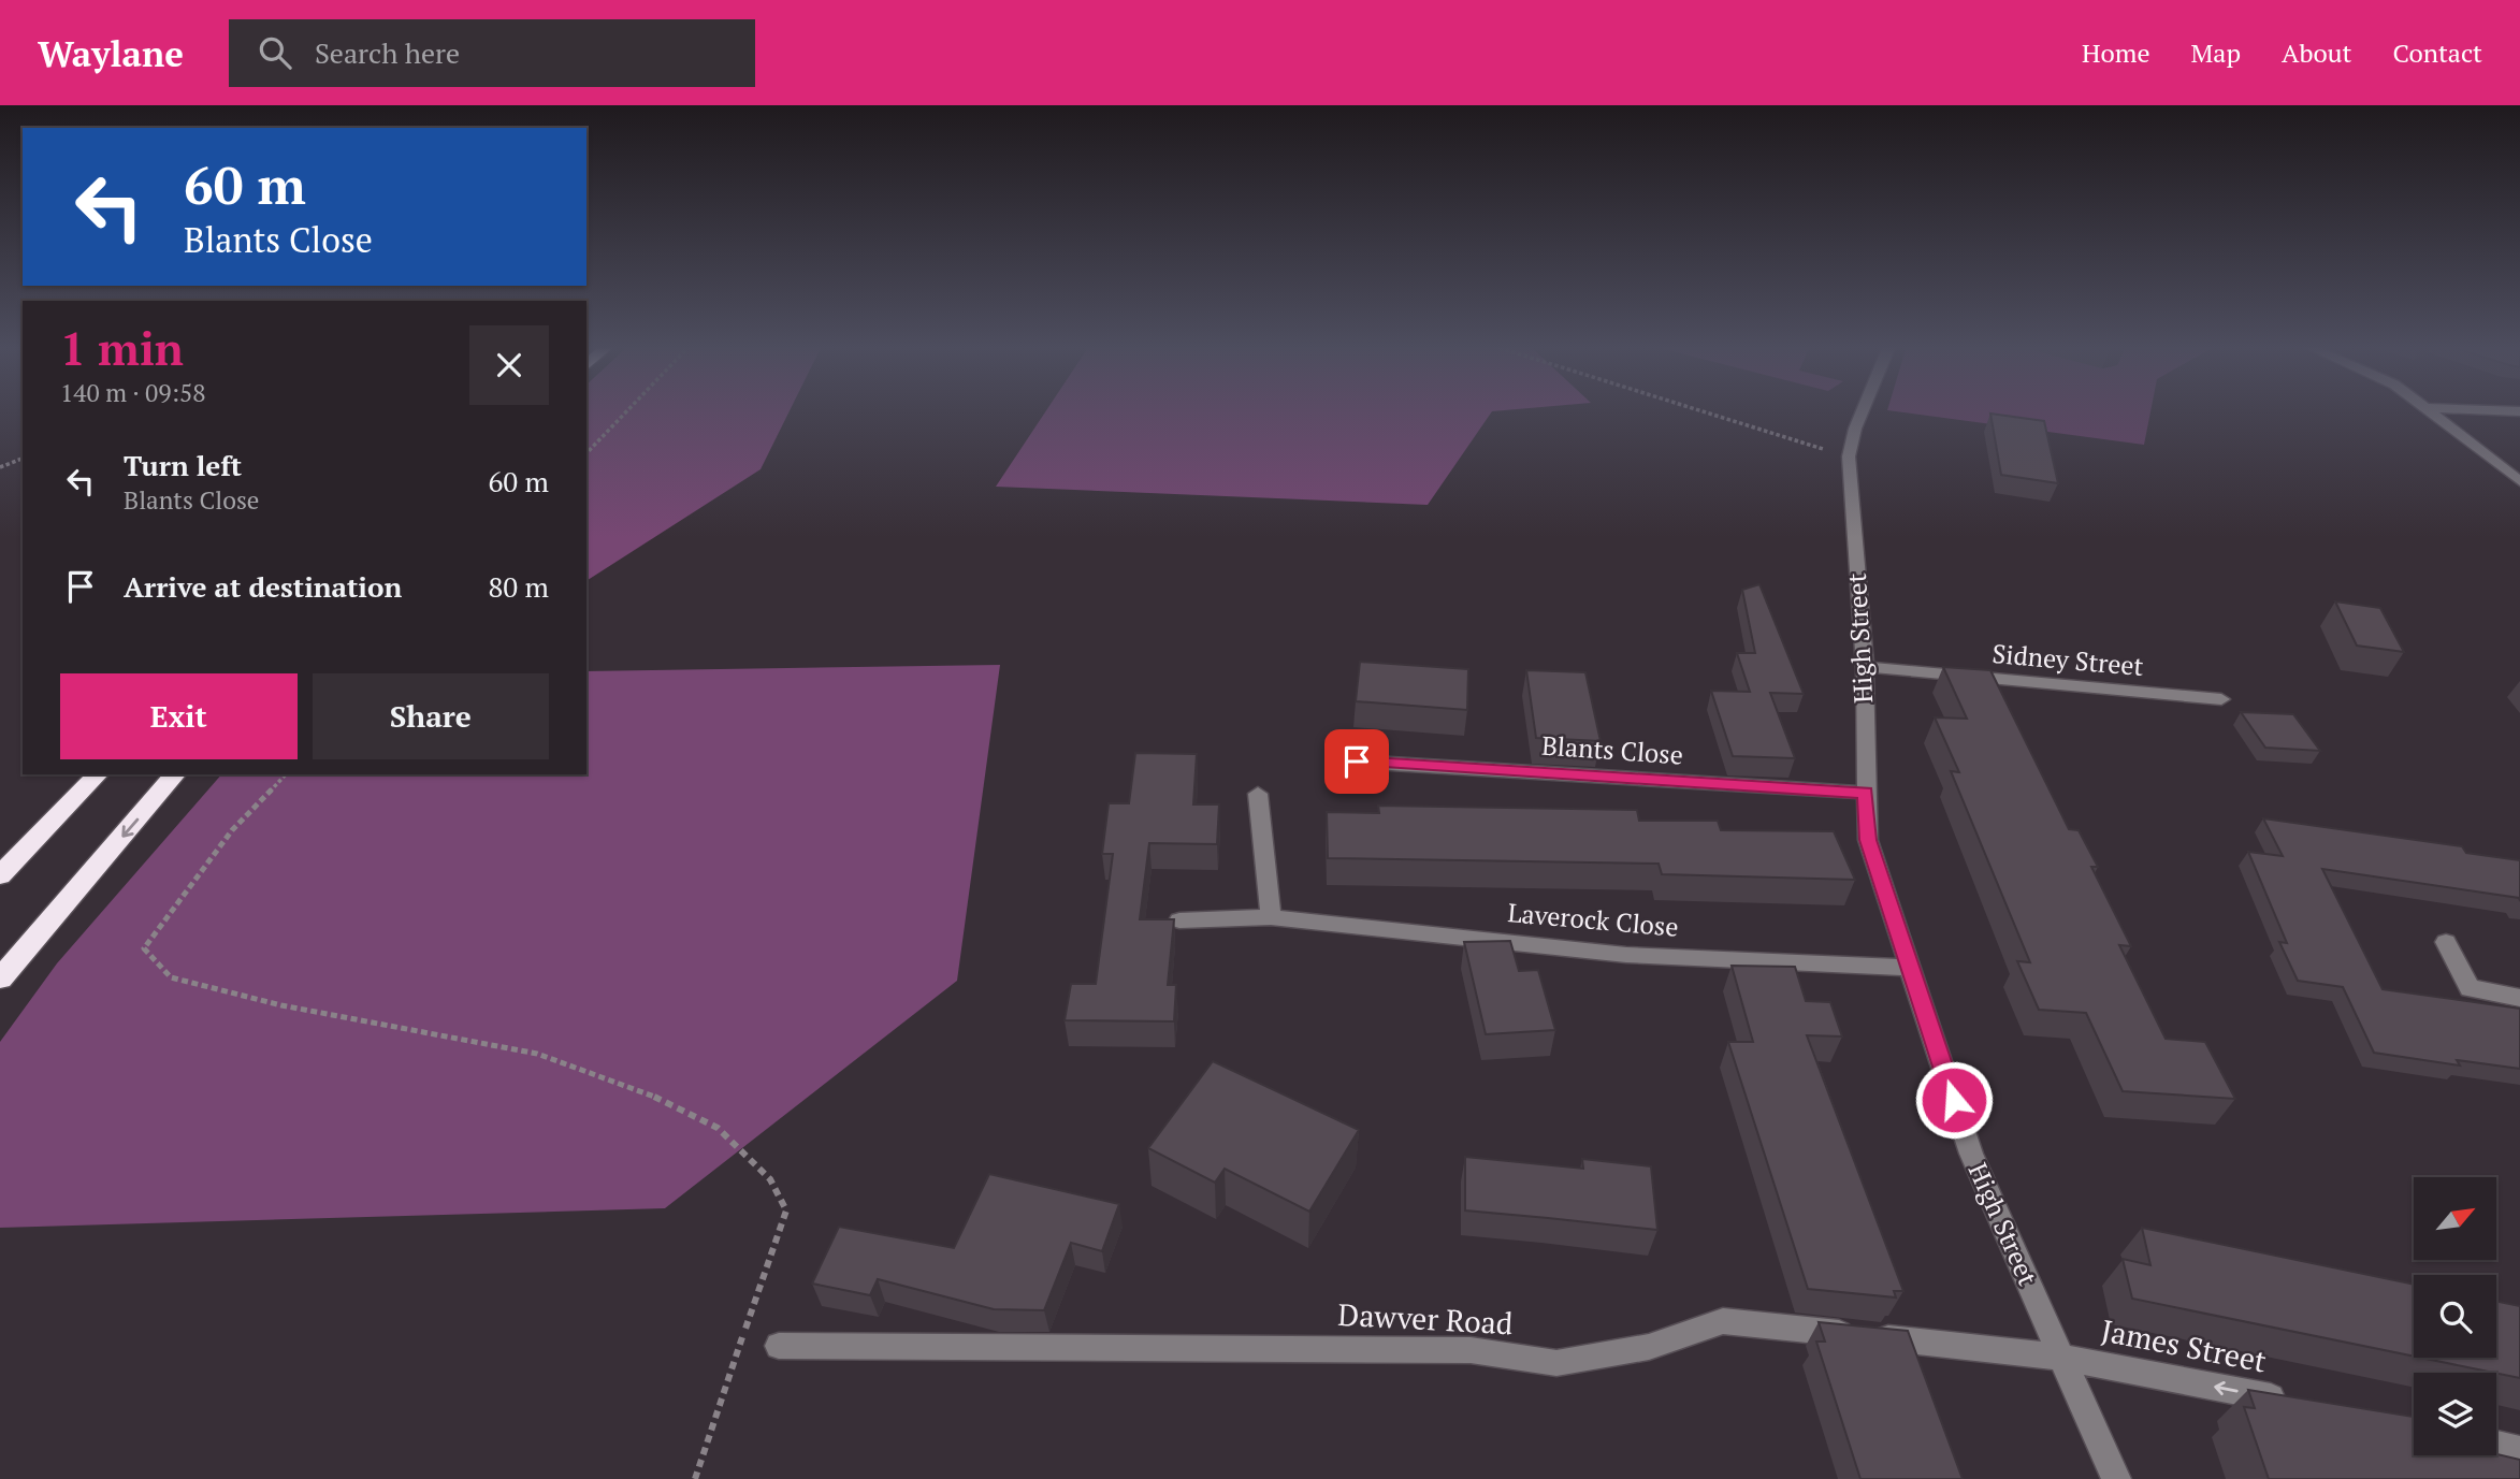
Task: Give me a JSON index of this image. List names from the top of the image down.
{
  "streets": {
    "street": [
      "High Street",
      "Sidney Street",
      "Blants Close",
      "Laverock Close",
      "Dawver Road",
      "James Street"
    ]
  },
  "crossings": [
    ["High Street", "Sidney Street"],
    ["High Street", "Blants Close"],
    ["High Street", "Laverock Close"],
    ["High Street", "Dawver Road"],
    ["High Street", "James Street"],
    ["Dawver Road", "James Street"]
  ],
  "one_way": ["James Street"],
  "north": "top right",
  "page": {
    "header": "Waylane",
    "search": "Search here",
    "nav": [
      "Home",
      "Map",
      "About",
      "Contact"
    ],
    "turn": ["60 m", "Blants Close"],
    "heading": ["1 min", "140 m · 09:58"],
    "list": [
      {
        "name": "Turn left",
        "note": "Blants Close",
        "value": "60 m"
      },
      {
        "name": "Arrive at destination",
        "value": "80 m"
      }
    ],
    "buttons": ["Exit", "Share"]
  }
}
